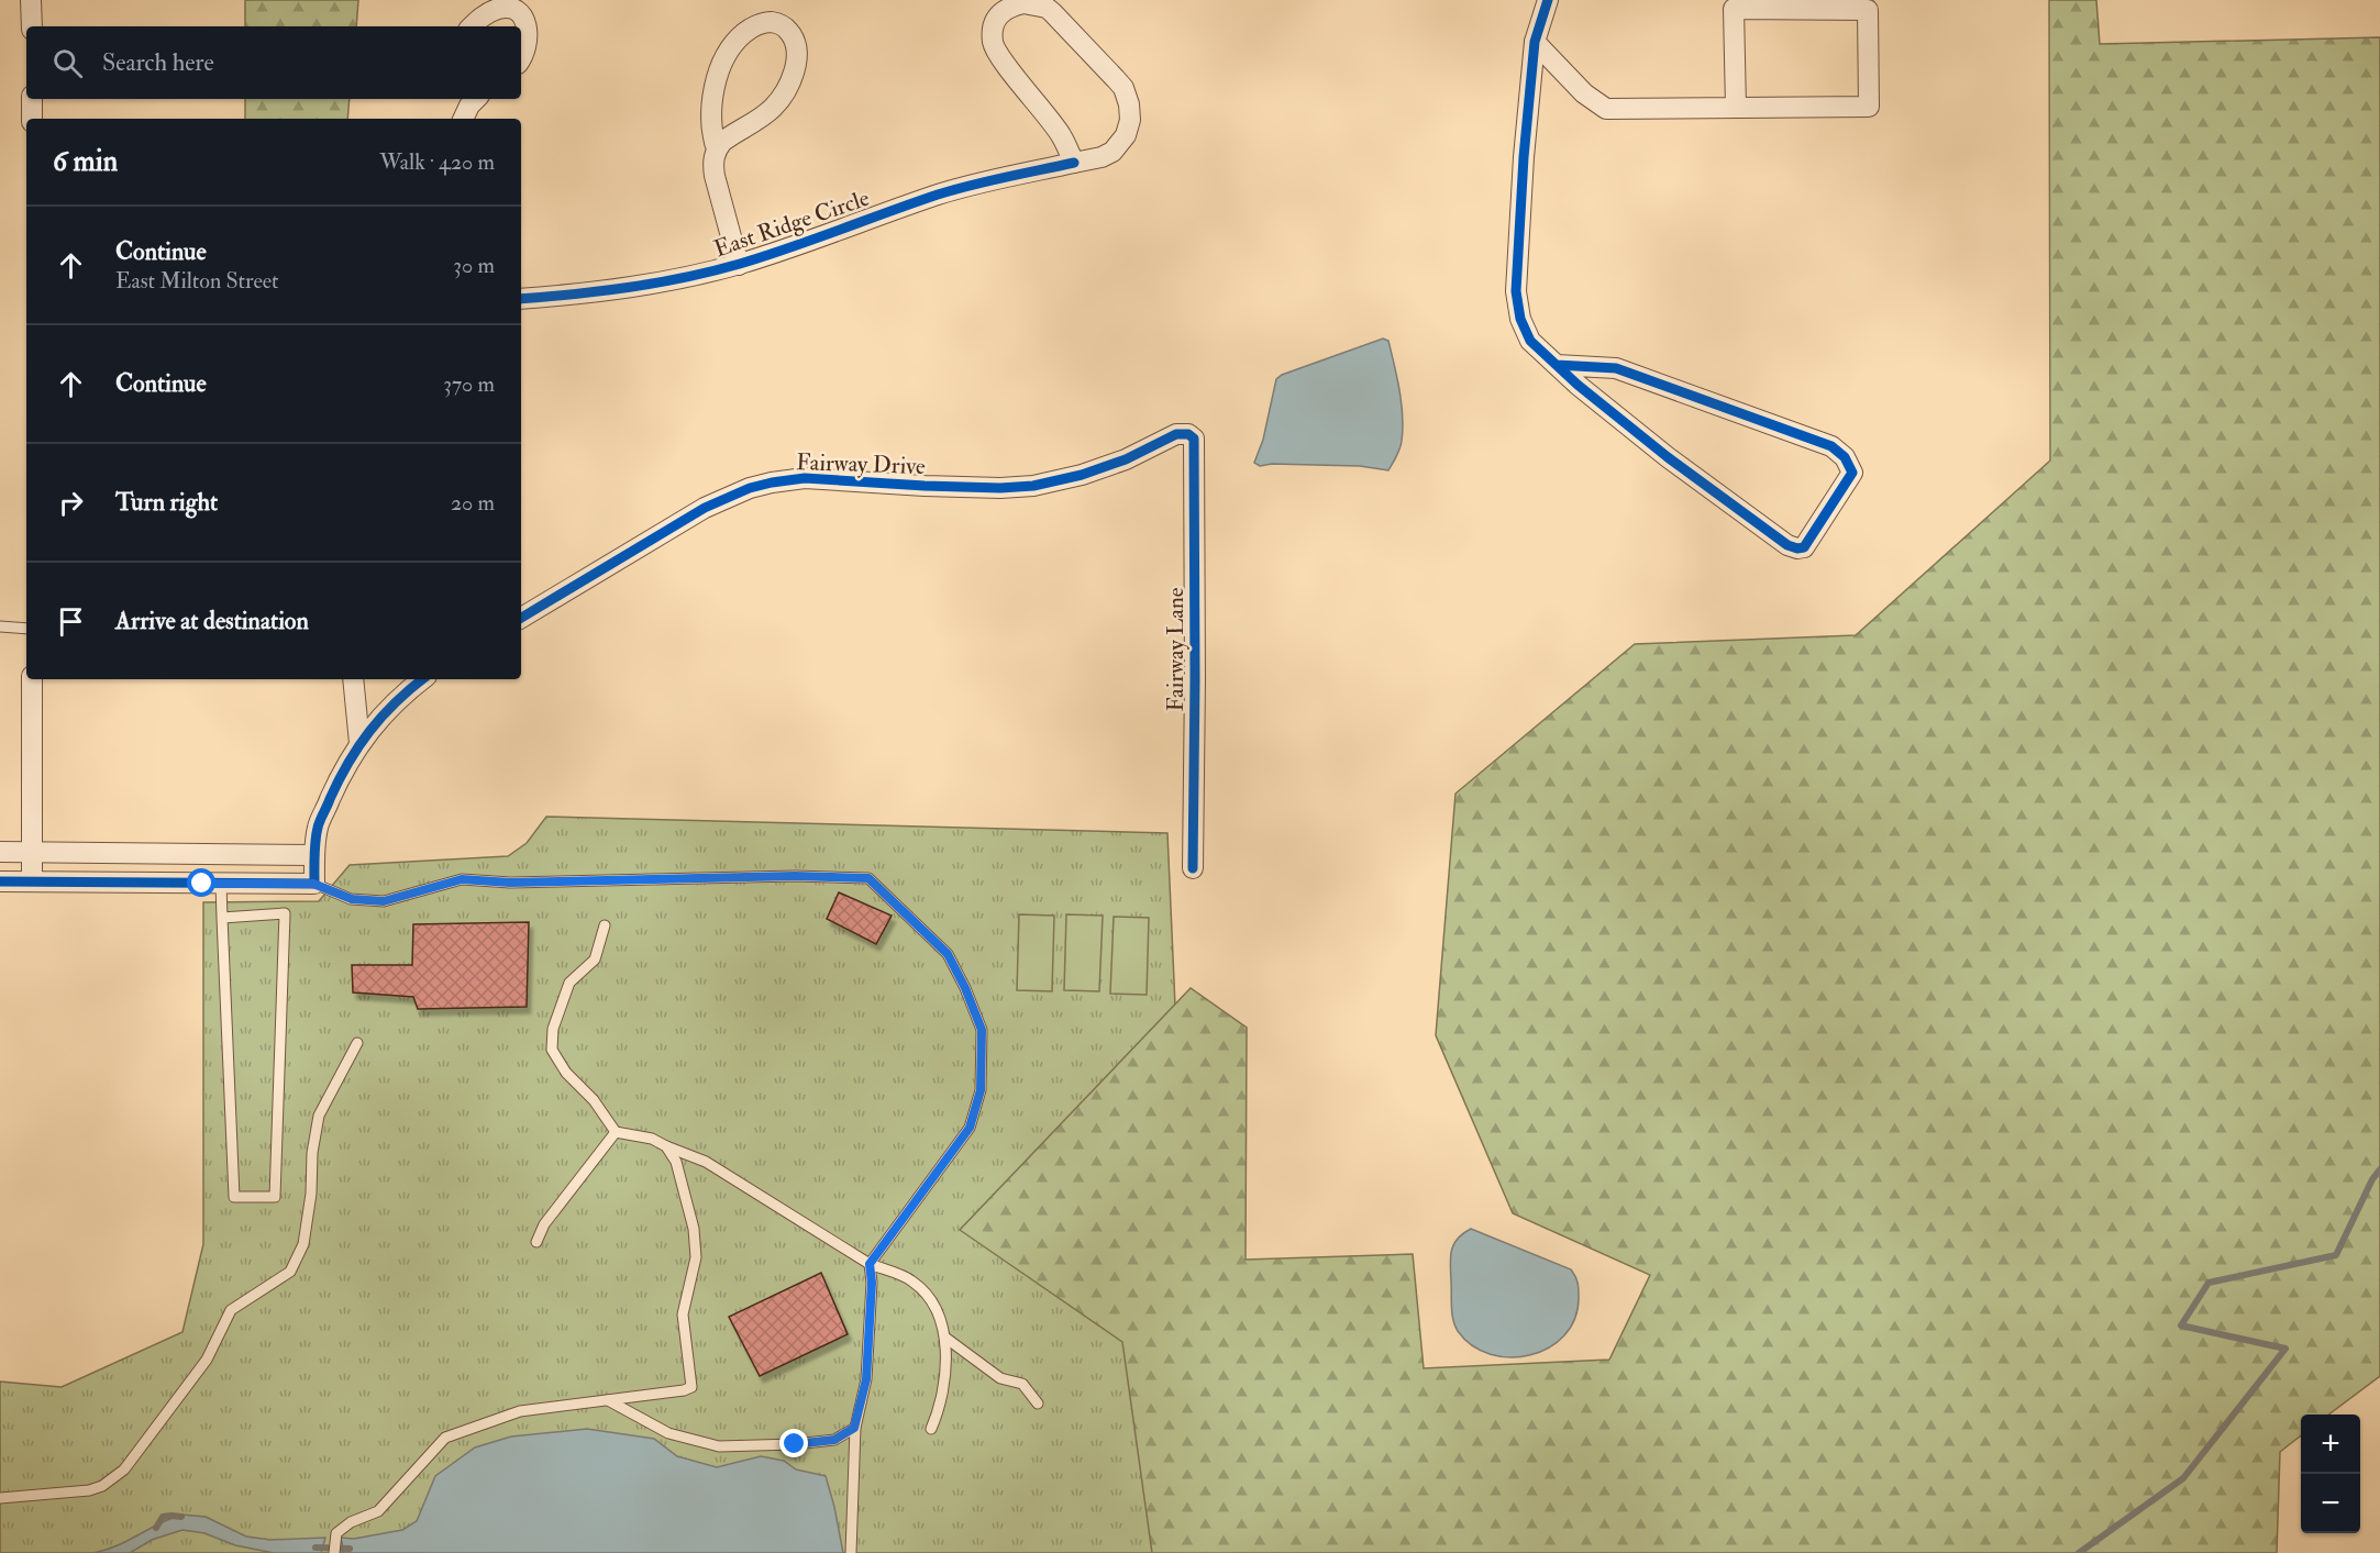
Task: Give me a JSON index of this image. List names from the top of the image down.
{
  "streets": {
    "street": ["East Ridge Circle", "Fairway Drive", "Fairway Lane"]
  },
  "crossings": [
    ["Fairway Drive", "Fairway Lane"]
  ],
  "page": {
    "search": "Search here",
    "heading": ["6 min", "Walk · 420 m"],
    "list": [
      ["Continue", "East Milton Street", "30 m"],
      ["Continue", "370 m"],
      ["Turn right", "20 m"],
      "Arrive at destination"
    ],
    "map_buttons": ["+", "−"]
  }
}
